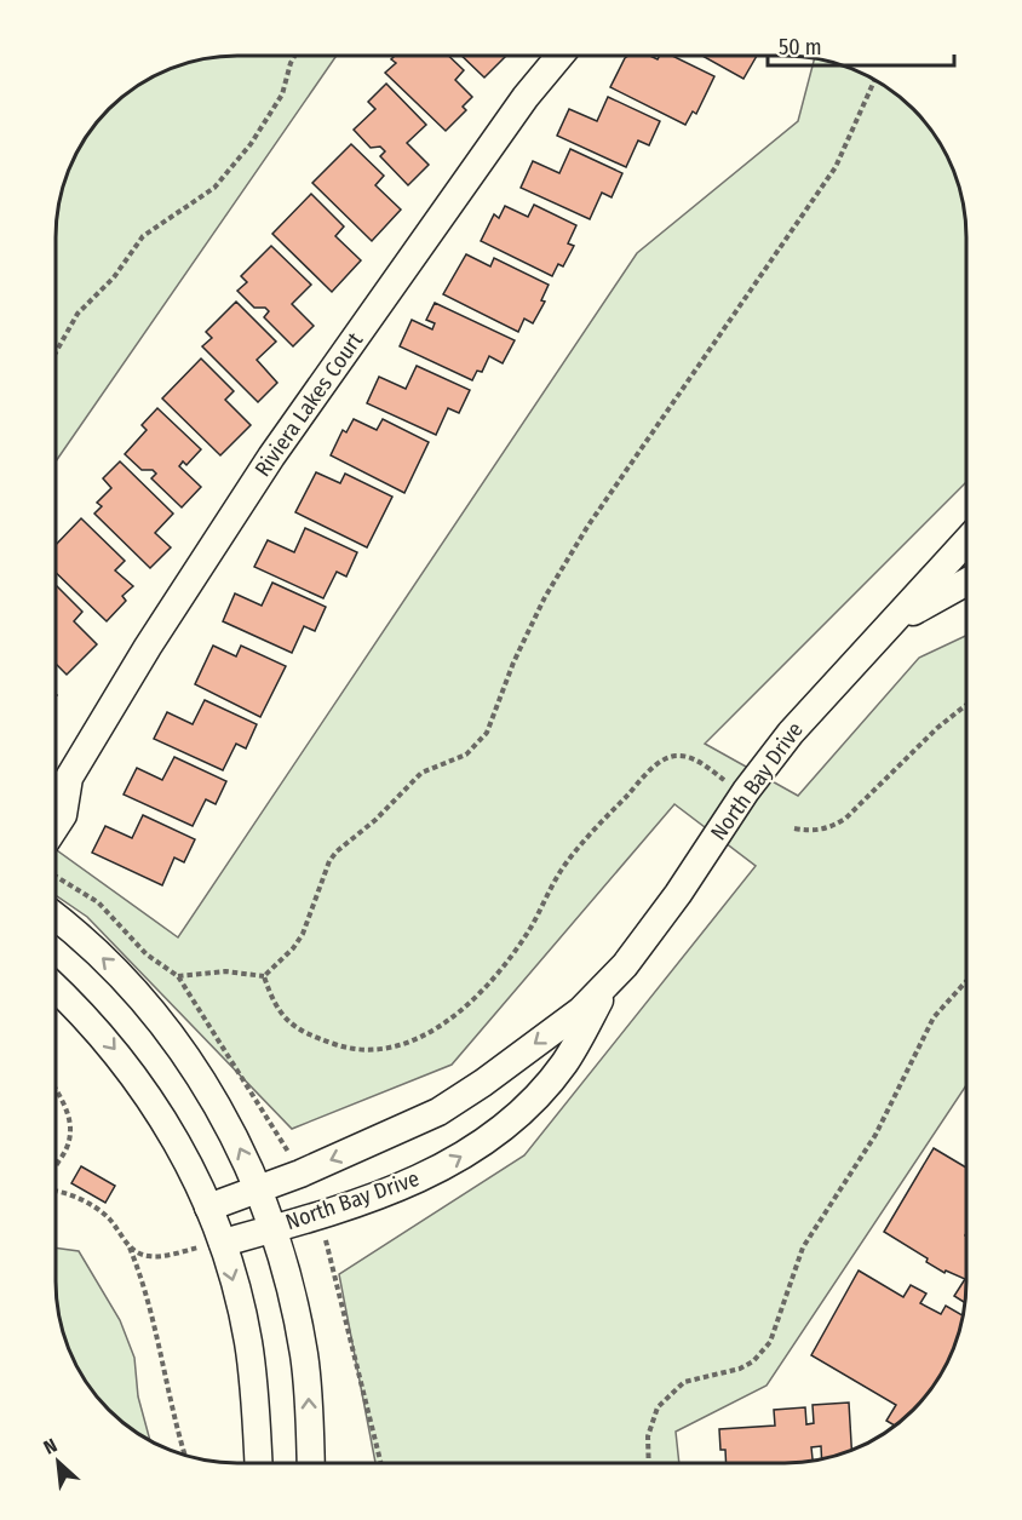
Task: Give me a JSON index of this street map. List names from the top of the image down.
{
  "streets": {
    "street": ["Riviera Lakes Court", "North Bay Drive"]
  },
  "scale_bar": "50 m",
  "north": "top left"
}
